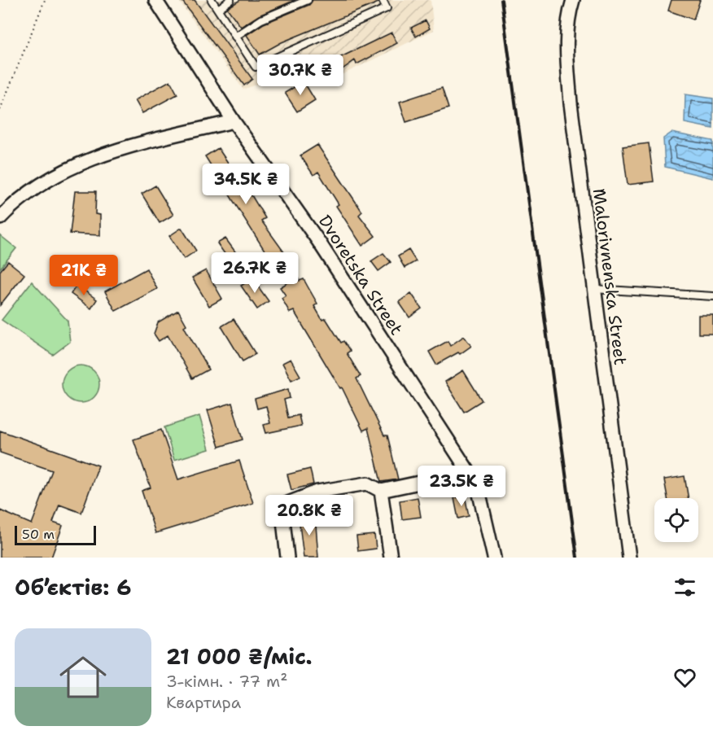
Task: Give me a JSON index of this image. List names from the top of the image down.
{
  "streets": {
    "street": ["Dvoretska Street", "Malorivnenska Street"]
  },
  "scale_bar": "50 m",
  "page": {
    "price": [
      "30.7K ₴",
      "34.5K ₴",
      "26.7K ₴",
      "21K ₴",
      "23.5K ₴",
      "20.8K ₴"
    ],
    "scale": "50 m",
    "heading": "Об’єктів: 6",
    "list": [
      {
        "name": "21 000 ₴/міс.",
        "note": "3-кімн. · 77 m² · Квартира"
      }
    ]
  }
}
